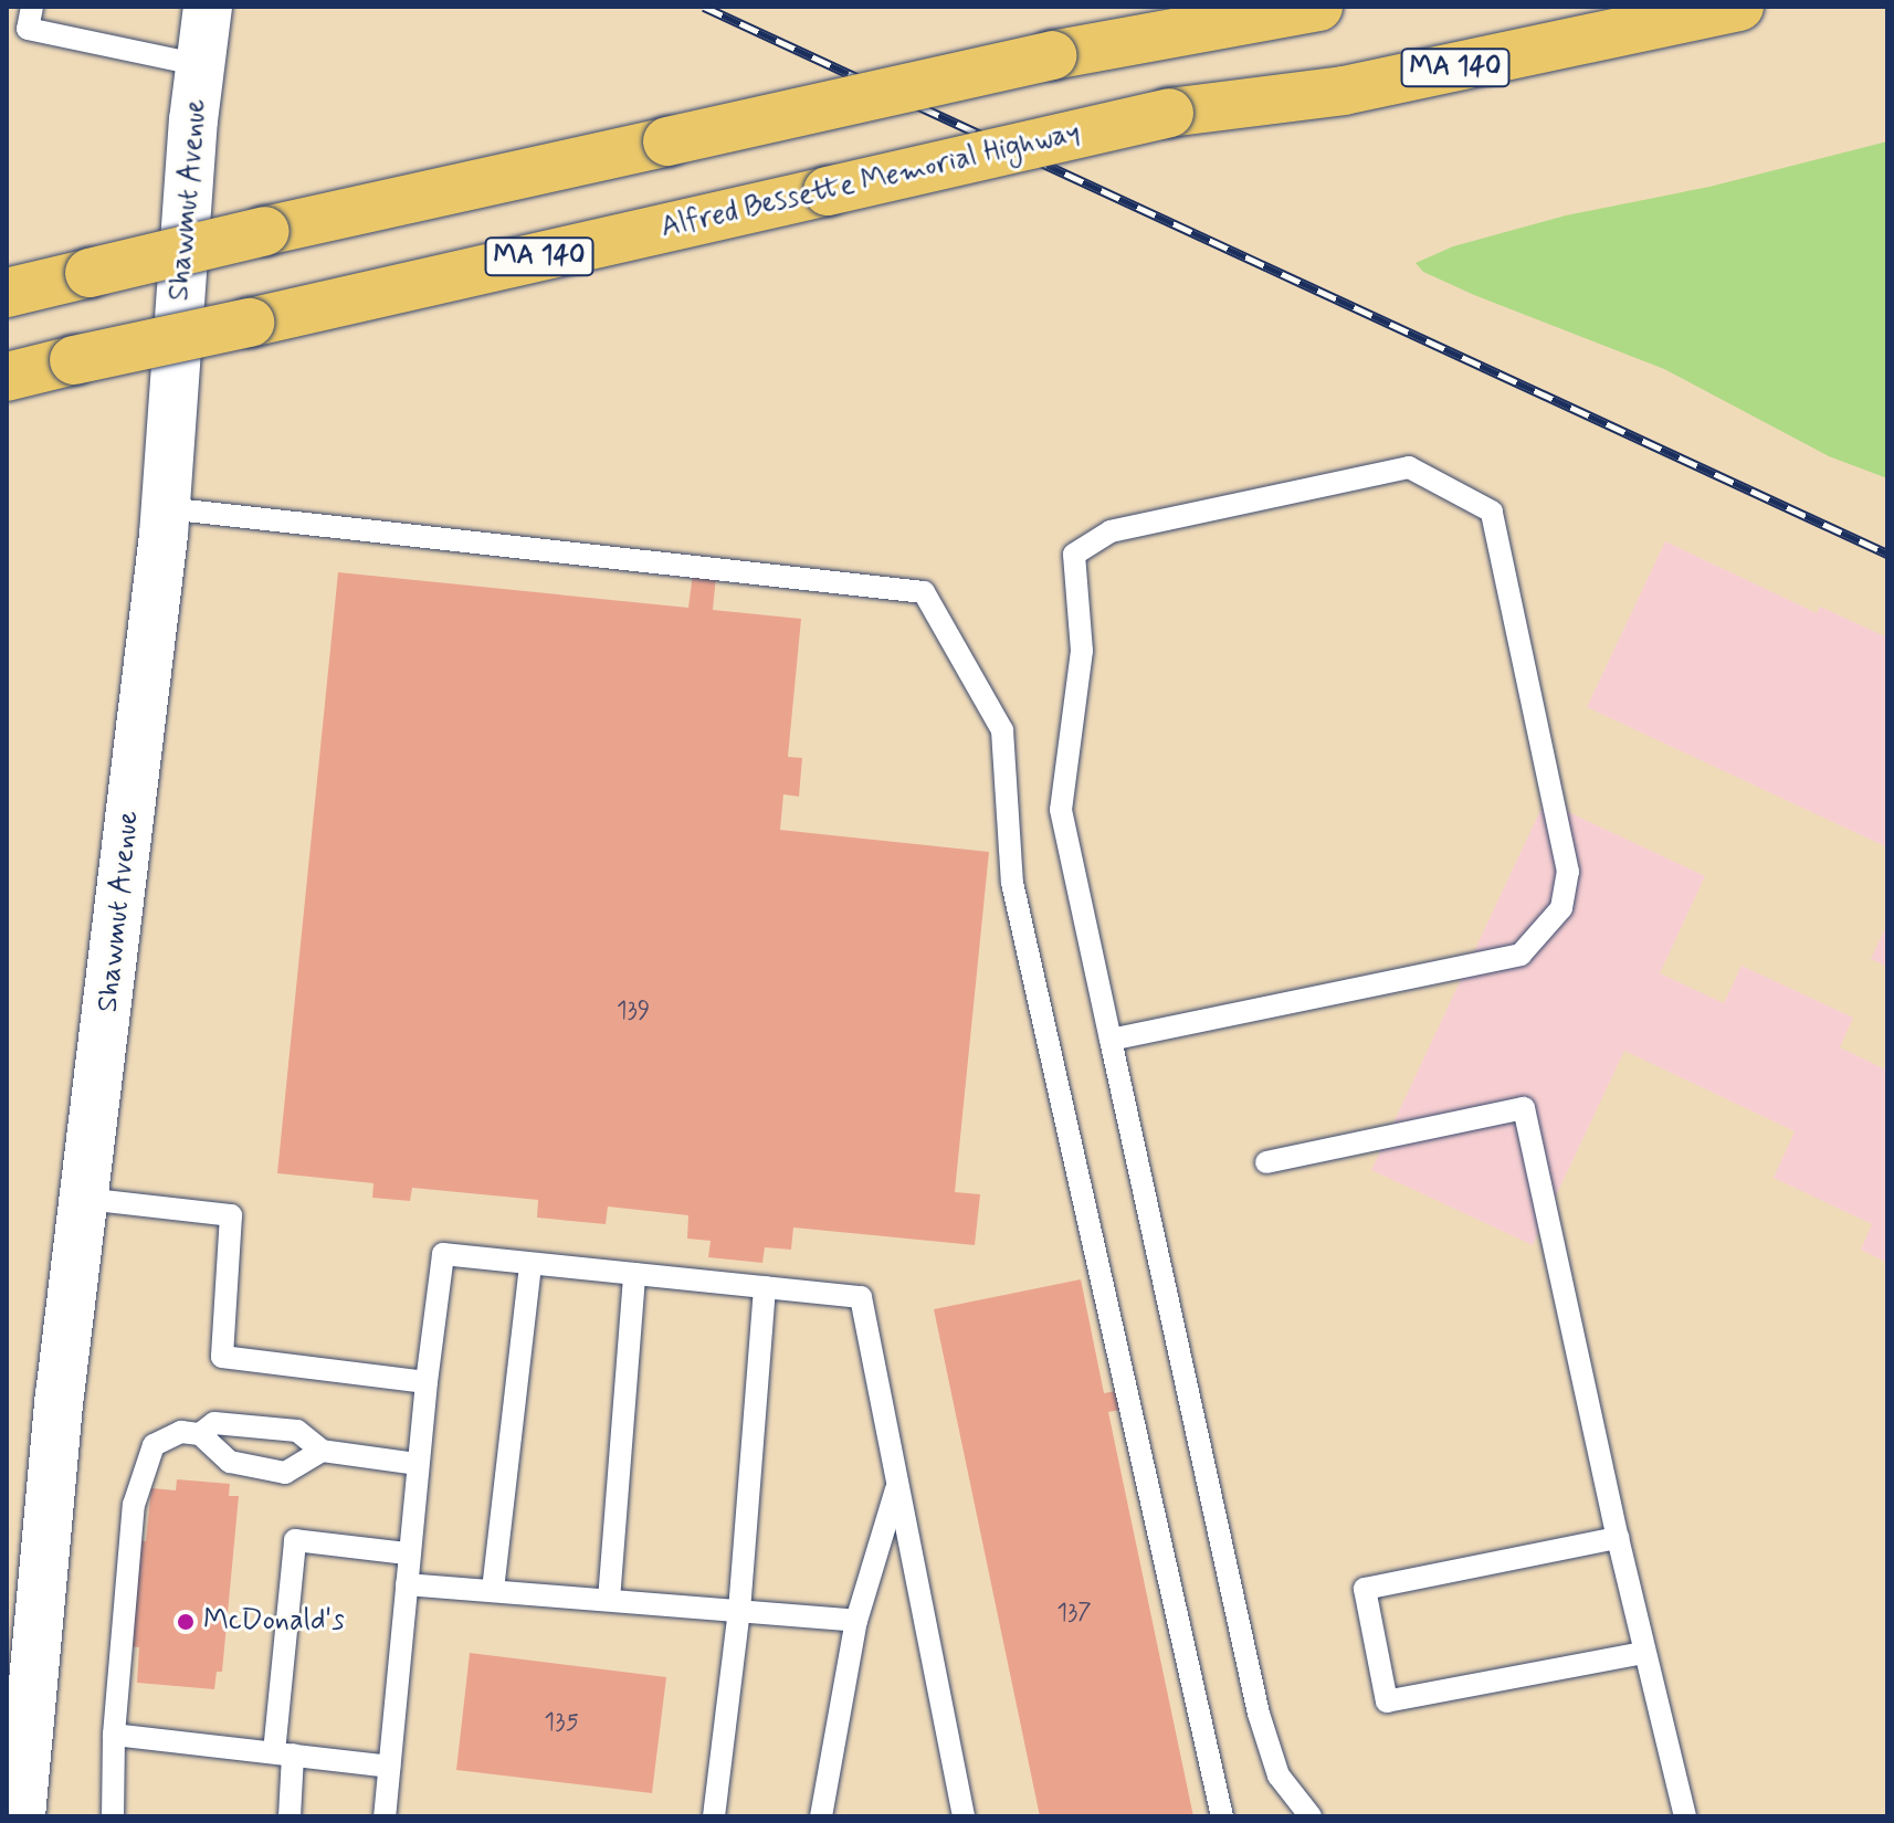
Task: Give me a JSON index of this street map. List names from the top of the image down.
{
  "streets": {
    "highway": ["MA 140", "Alfred Bessette Memorial Highway"],
    "street": ["Shawmut Avenue"]
  },
  "places": ["McDonald's"],
  "house_numbers": ["139", "137", "135"]
}
